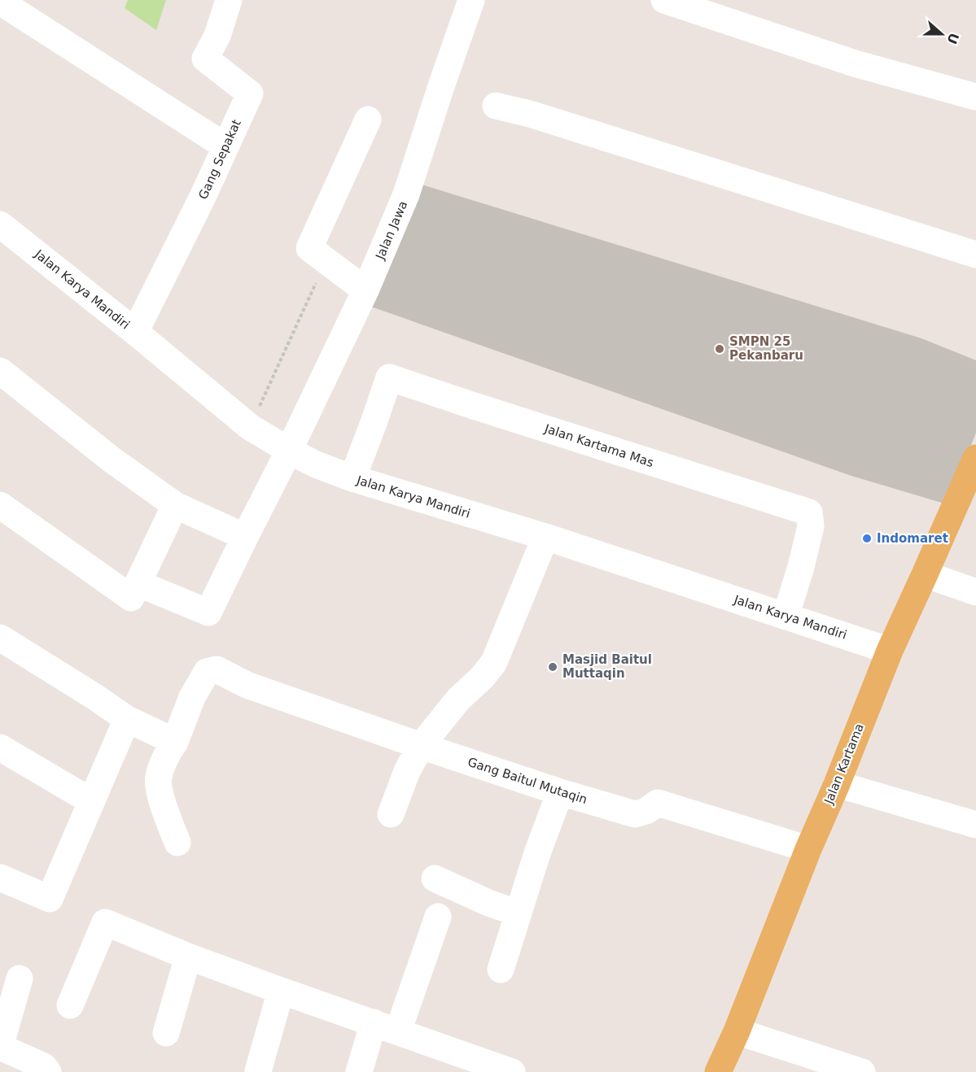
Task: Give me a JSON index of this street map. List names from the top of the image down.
{
  "streets": {
    "main road": ["Jalan Kartama"],
    "street": [
      "Gang Sepakat",
      "Jalan Jawa",
      "Jalan Karya Mandiri",
      "Jalan Kartama Mas",
      "Gang Baitul Mutaqin"
    ]
  },
  "crossings": [
    ["Gang Sepakat", "Jalan Karya Mandiri"],
    ["Jalan Jawa", "Jalan Karya Mandiri"],
    ["Jalan Karya Mandiri", "Jalan Kartama Mas"],
    ["Jalan Karya Mandiri", "Jalan Kartama"],
    ["Jalan Kartama", "Gang Baitul Mutaqin"]
  ],
  "places": ["SMPN 25 Pekanbaru", "Indomaret", "Masjid Baitul Muttaqin"],
  "north": "right"
}
